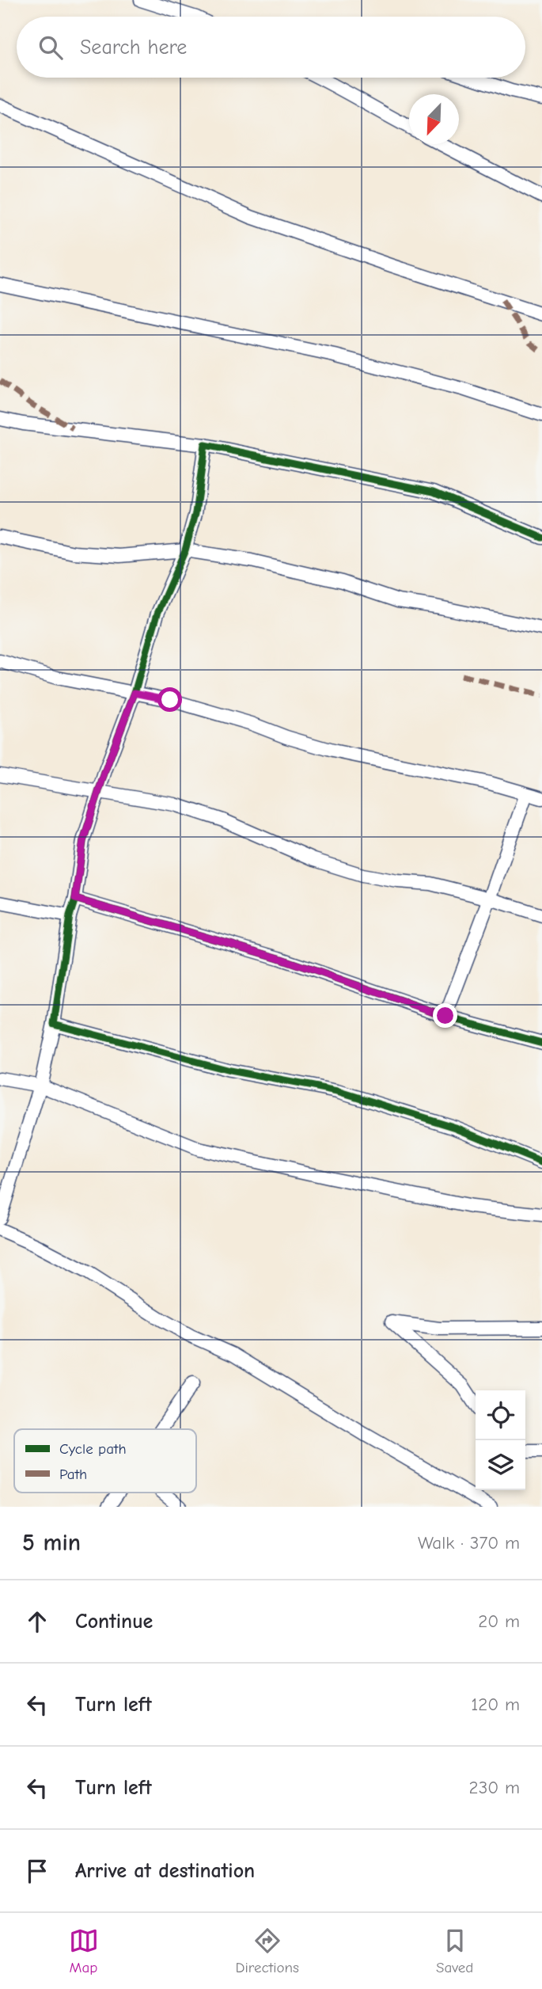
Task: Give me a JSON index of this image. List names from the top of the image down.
{
  "legend": ["Cycle path", "Path"],
  "north": "bottom left",
  "page": {
    "search": "Search here",
    "heading": ["5 min", "Walk · 370 m"],
    "list": [
      ["Continue", "20 m"],
      ["Turn left", "120 m"],
      ["Turn left", "230 m"],
      "Arrive at destination"
    ],
    "nav": ["Map", "Directions", "Saved"]
  }
}
